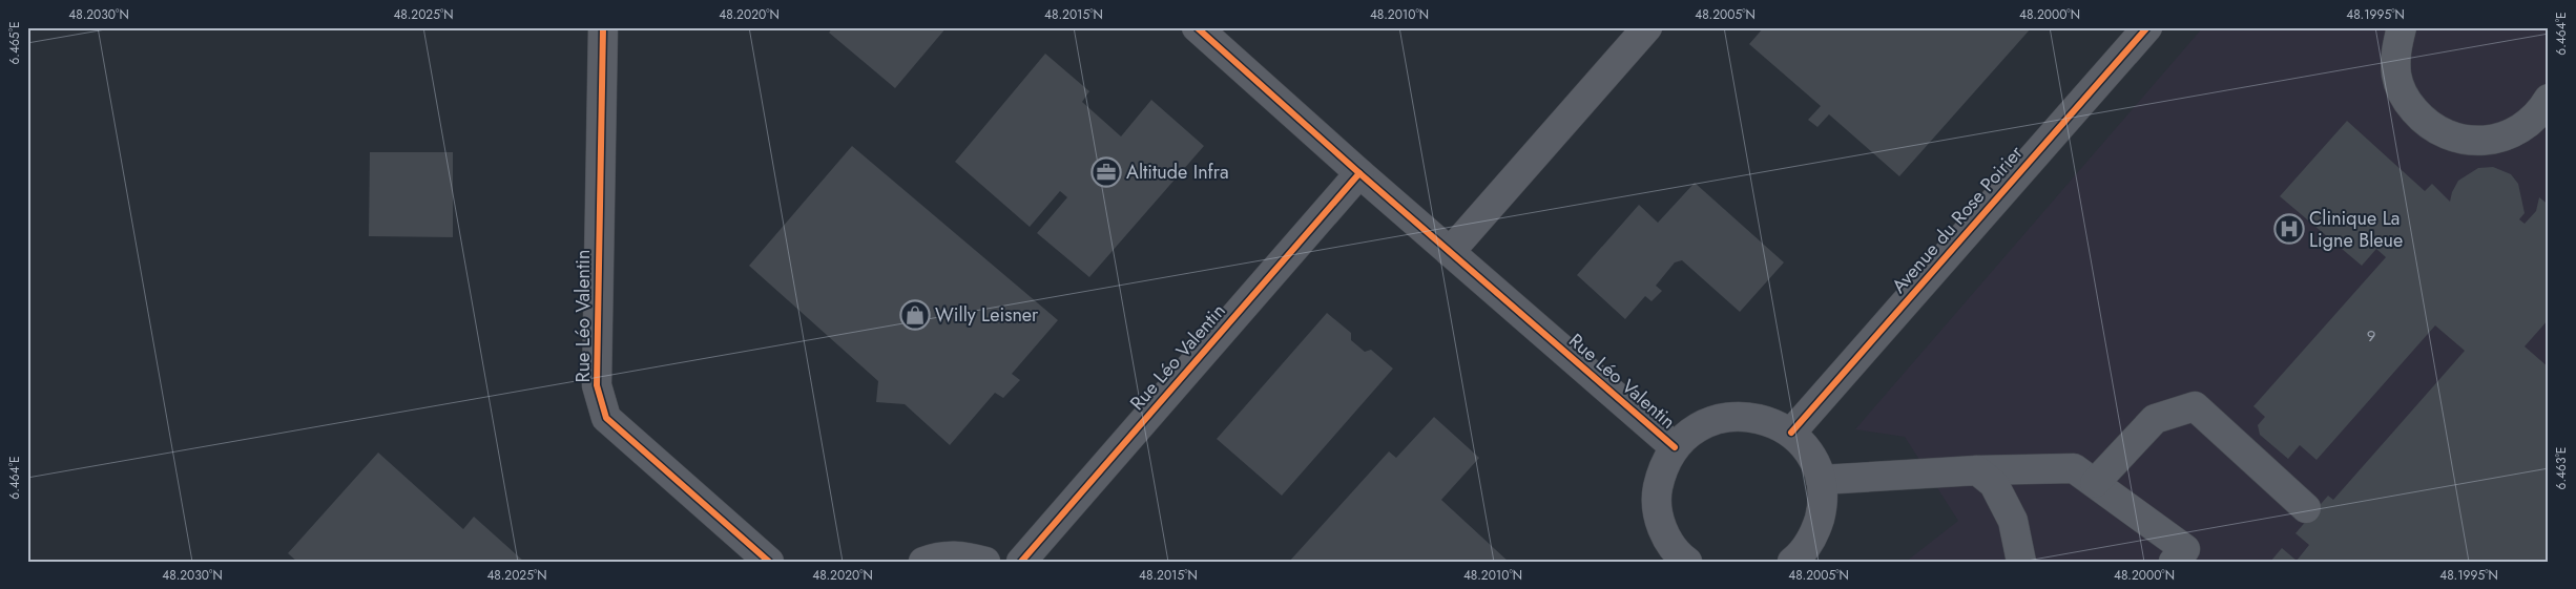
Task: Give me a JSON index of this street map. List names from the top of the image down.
{
  "streets": {
    "street": ["Avenue du Rose Poirier", "Rue Léo Valentin"]
  },
  "places": {
    "office": ["Altitude Infra"],
    "hospital": ["Clinique La Ligne Bleue"],
    "shop": ["Willy Leisner"]
  },
  "house_numbers": ["9"],
  "coordinates": [
    "48.2030°N",
    "48.2025°N",
    "48.2020°N",
    "48.2015°N",
    "48.2010°N",
    "48.2005°N",
    "48.2000°N",
    "48.1995°N",
    "6.464°E",
    "6.465°E",
    "6.463°E"
  ]
}
